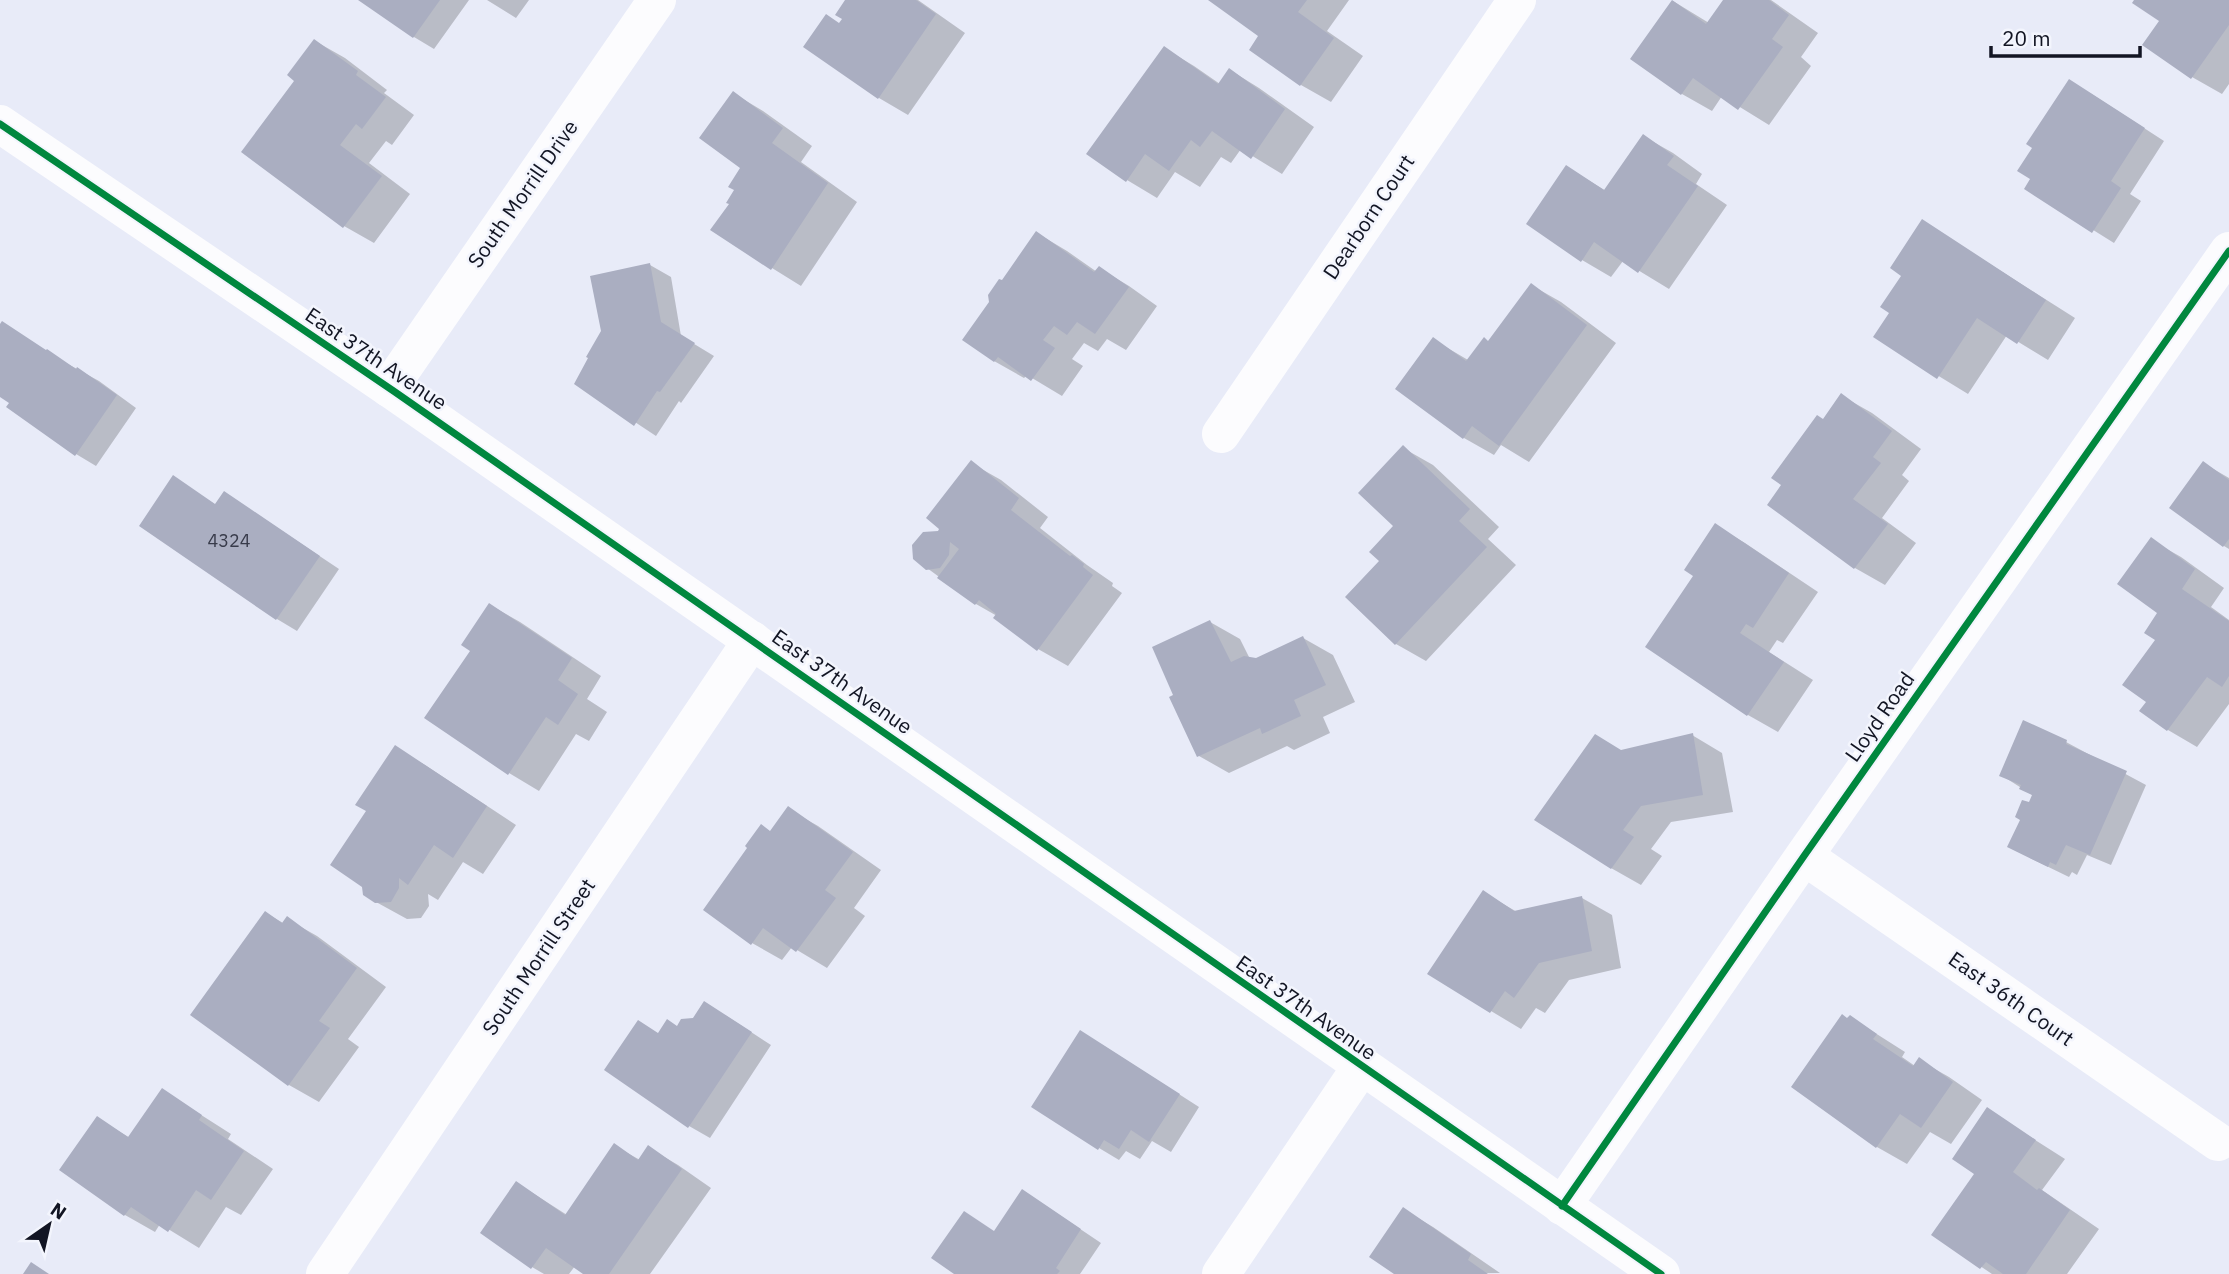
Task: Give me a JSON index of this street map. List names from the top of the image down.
{
  "streets": {
    "street": [
      "South Morrill Drive",
      "Dearborn Court",
      "East 37th Avenue",
      "Lloyd Road",
      "South Morrill Street",
      "East 36th Court"
    ]
  },
  "crossings": [
    ["South Morrill Drive", "East 37th Avenue"],
    ["East 37th Avenue", "Lloyd Road"],
    ["East 37th Avenue", "South Morrill Street"],
    ["Lloyd Road", "East 36th Court"]
  ],
  "house_numbers": ["4324"],
  "scale_bar": "20 m",
  "north": "top right"
}
